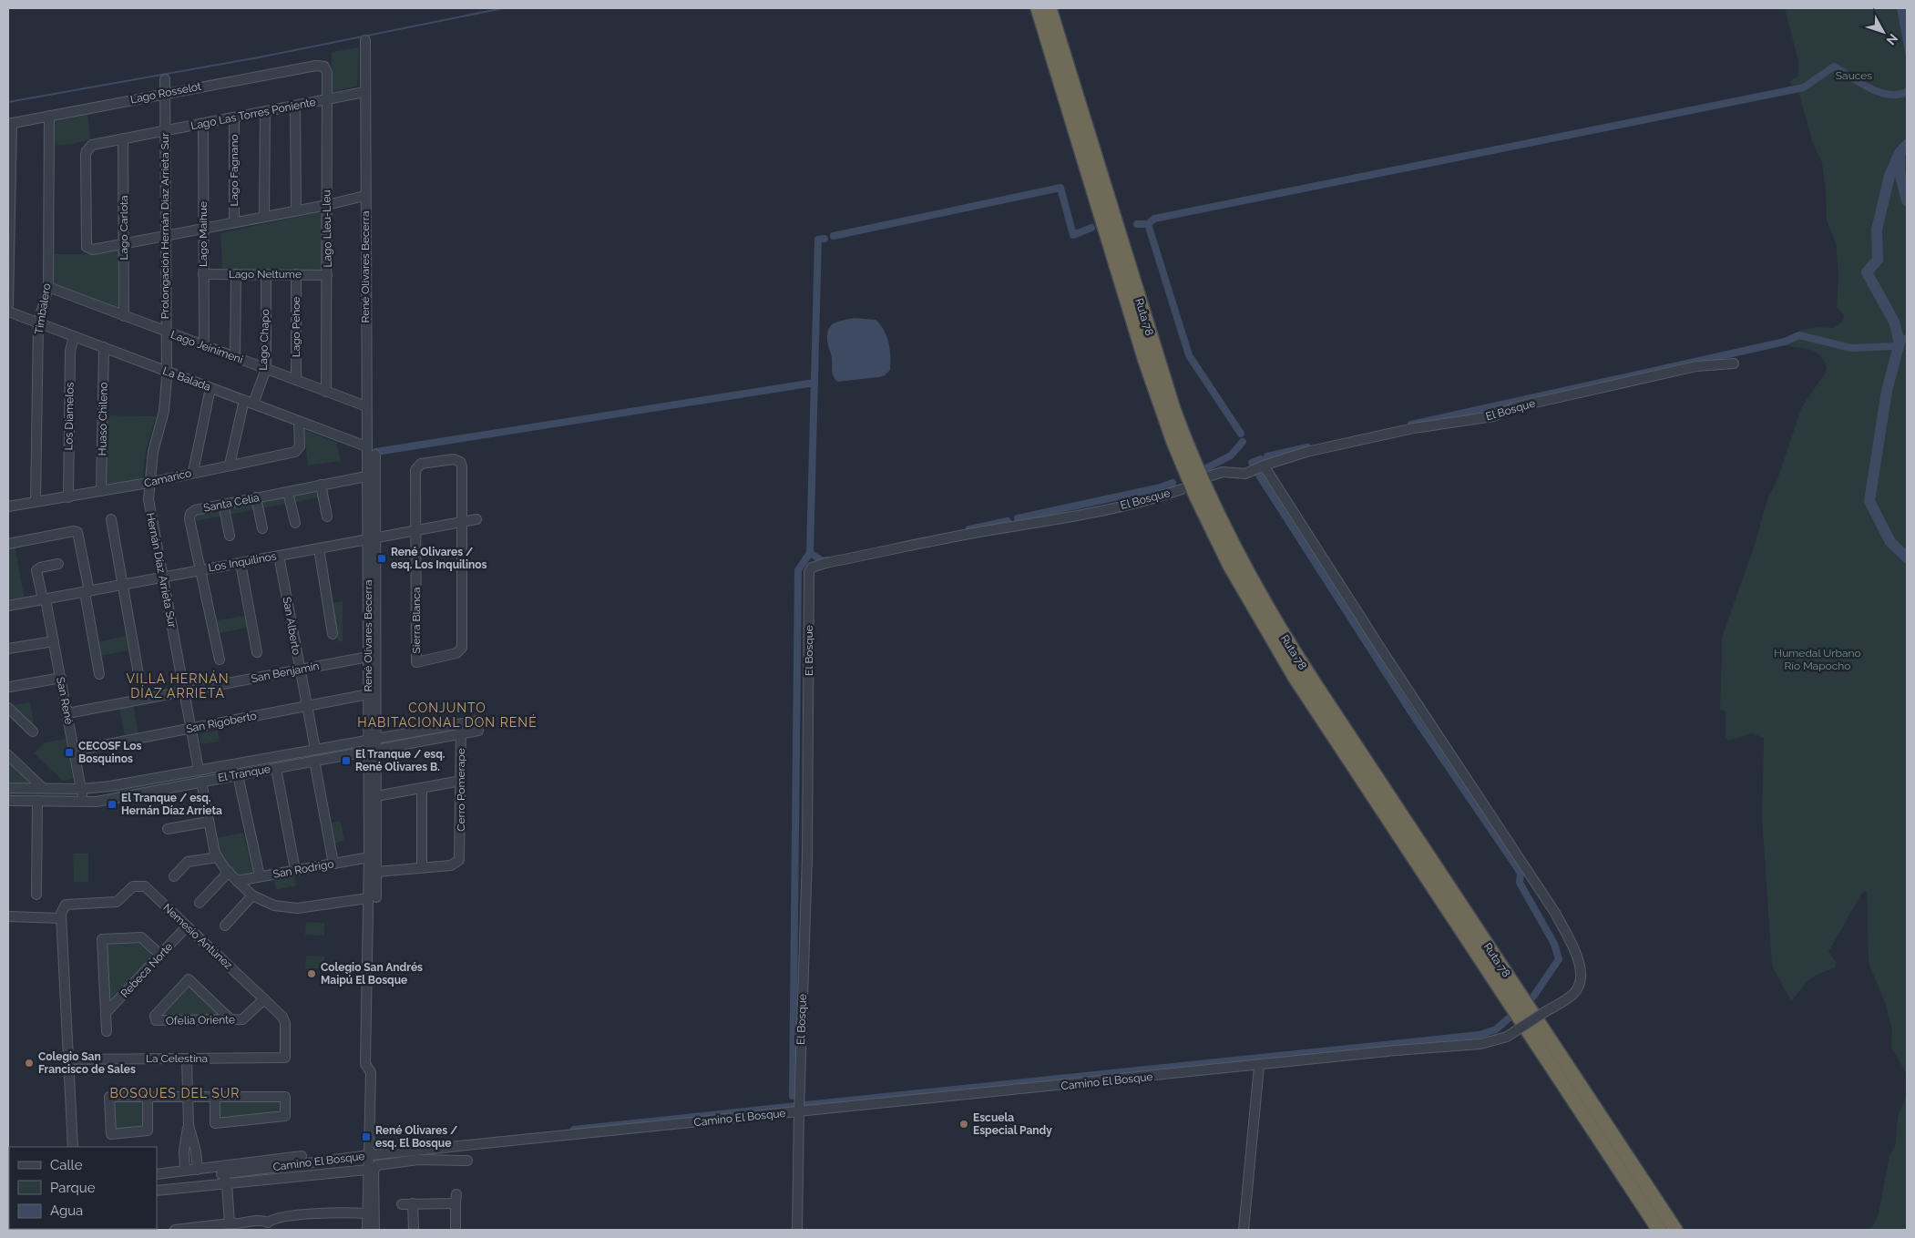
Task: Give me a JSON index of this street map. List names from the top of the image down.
{
  "streets": {
    "highway": ["Ruta 78"],
    "street": [
      "Lago Rosselot",
      "Lago Las Torres Poniente",
      "Lago Fagnano",
      "Prolongación Hernán Díaz Arrieta Sur",
      "Lago Carlota",
      "Lago Lleu-Lleu",
      "Lago Maihue",
      "René Olivares Becerra",
      "Lago Neltume",
      "Timbalero",
      "Lago Pehoe",
      "Lago Chapo",
      "Lago Jeinimeni",
      "La Balada",
      "El Bosque",
      "Los Diamelos",
      "Huaso Chileno",
      "Camarico",
      "Santa Celia",
      "Los Inquilinos",
      "Hernán Díaz Arrieta Sur",
      "Sierra Blanca",
      "San Alberto",
      "San Benjamín",
      "San René",
      "San Rigoberto",
      "El Tranque",
      "Cerro Pomerape",
      "San Rodrigo",
      "Nemesio Antúnez",
      "Rebeca Norte",
      "Ofelia Oriente",
      "La Celestina",
      "Camino El Bosque"
    ]
  },
  "crossings": [
    ["Lago Rosselot", "Prolongación Hernán Díaz Arrieta Sur"],
    ["Lago Rosselot", "Lago Lleu-Lleu"],
    ["Lago Rosselot", "Timbalero"],
    ["Lago Las Torres Poniente", "Lago Fagnano"],
    ["Lago Las Torres Poniente", "Prolongación Hernán Díaz Arrieta Sur"],
    ["Lago Las Torres Poniente", "Lago Carlota"],
    ["Lago Las Torres Poniente", "Lago Lleu-Lleu"],
    ["Lago Las Torres Poniente", "Lago Maihue"],
    ["Lago Las Torres Poniente", "René Olivares Becerra"],
    ["Prolongación Hernán Díaz Arrieta Sur", "Lago Jeinimeni"],
    ["Prolongación Hernán Díaz Arrieta Sur", "La Balada"],
    ["Prolongación Hernán Díaz Arrieta Sur", "Hernán Díaz Arrieta Sur"],
    ["Lago Carlota", "Lago Jeinimeni"],
    ["Lago Lleu-Lleu", "Lago Neltume"],
    ["Lago Lleu-Lleu", "Lago Jeinimeni"],
    ["Lago Maihue", "Lago Neltume"],
    ["Lago Maihue", "Lago Jeinimeni"],
    ["René Olivares Becerra", "Lago Jeinimeni"],
    ["René Olivares Becerra", "La Balada"],
    ["René Olivares Becerra", "Santa Celia"],
    ["René Olivares Becerra", "Los Inquilinos"],
    ["René Olivares Becerra", "San Benjamín"],
    ["René Olivares Becerra", "San Rigoberto"],
    ["René Olivares Becerra", "El Tranque"],
    ["René Olivares Becerra", "San Rodrigo"],
    ["René Olivares Becerra", "Camino El Bosque"],
    ["Lago Neltume", "Lago Pehoe"],
    ["Lago Neltume", "Lago Chapo"],
    ["Timbalero", "Lago Jeinimeni"],
    ["Timbalero", "La Balada"],
    ["Timbalero", "Camarico"],
    ["Lago Pehoe", "Lago Jeinimeni"],
    ["Lago Chapo", "Lago Jeinimeni"],
    ["Lago Chapo", "La Balada"],
    ["La Balada", "Los Diamelos"],
    ["La Balada", "Huaso Chileno"],
    ["La Balada", "Camarico"],
    ["La Balada", "Hernán Díaz Arrieta Sur"],
    ["El Bosque", "Camino El Bosque"],
    ["Los Diamelos", "Camarico"],
    ["Huaso Chileno", "Camarico"],
    ["Camarico", "Hernán Díaz Arrieta Sur"],
    ["Santa Celia", "Los Inquilinos"],
    ["Los Inquilinos", "Hernán Díaz Arrieta Sur"],
    ["Los Inquilinos", "Sierra Blanca"],
    ["Los Inquilinos", "San Alberto"],
    ["Los Inquilinos", "San René"],
    ["Hernán Díaz Arrieta Sur", "San Benjamín"],
    ["Hernán Díaz Arrieta Sur", "San Rigoberto"],
    ["Hernán Díaz Arrieta Sur", "El Tranque"],
    ["San Alberto", "San Benjamín"],
    ["San Alberto", "San Rigoberto"],
    ["San Alberto", "El Tranque"],
    ["San Benjamín", "San René"],
    ["San René", "San Rigoberto"],
    ["San René", "El Tranque"],
    ["El Tranque", "Cerro Pomerape"],
    ["Nemesio Antúnez", "Rebeca Norte"],
    ["Nemesio Antúnez", "Ofelia Oriente"],
    ["Nemesio Antúnez", "La Celestina"]
  ],
  "districts": ["VILLA HERNÁN DÍAZ ARRIETA", "CONJUNTO HABITACIONAL DON RENÉ", "BOSQUES DEL SUR"],
  "parks": ["Sauces", "Humedal Urbano Río Mapocho"],
  "places": {
    "transit": [
      "René Olivares / esq. Los Inquilinos",
      "CECOSF Los Bosquinos",
      "El Tranque / esq. René Olivares B.",
      "El Tranque / esq. Hernán Díaz Arrieta",
      "René Olivares / esq. El Bosque"
    ],
    "other": ["Colegio San Andrés Maipú El Bosque", "Colegio San Francisco de Sales", "Escuela Especial Pandy"]
  },
  "legend": ["Calle", "Parque", "Agua"],
  "north": "bottom right"
}
